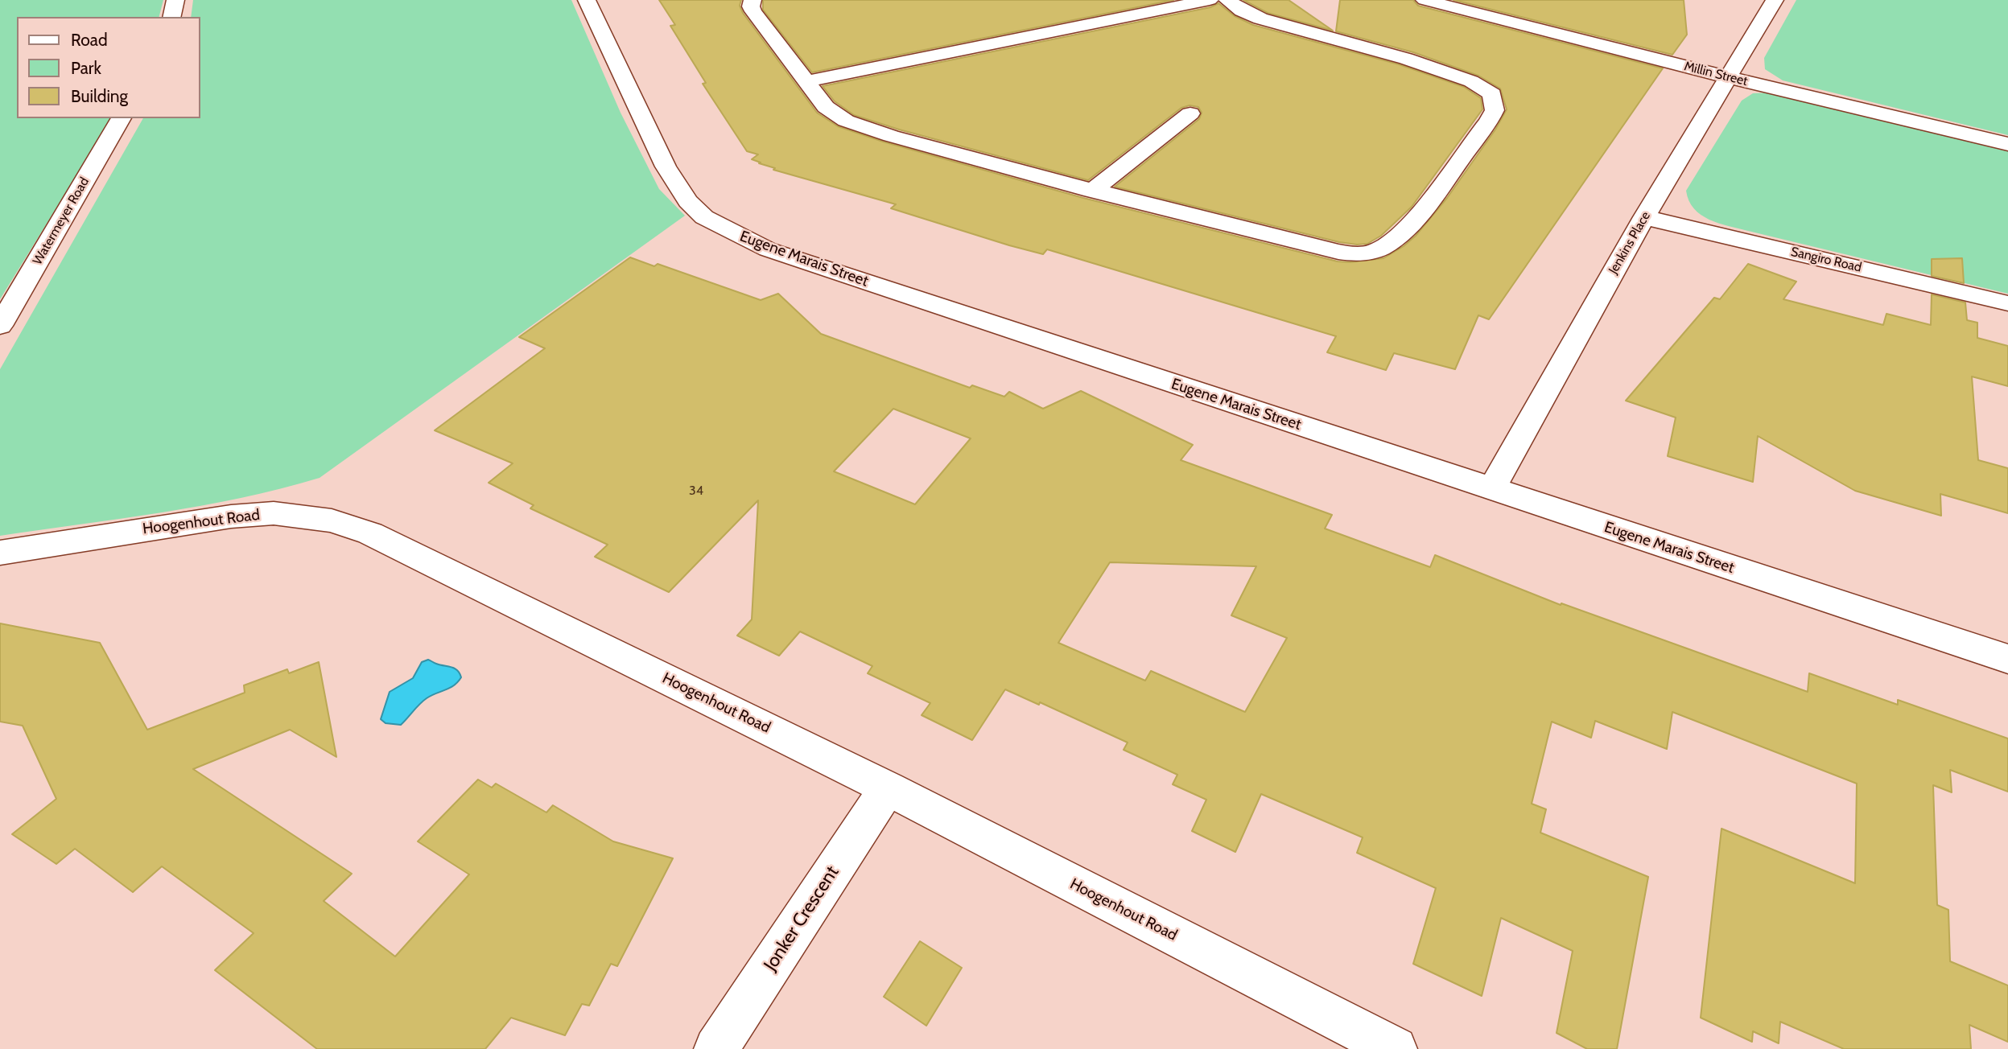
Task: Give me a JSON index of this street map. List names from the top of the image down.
{
  "streets": {
    "street": [
      "Millin Street",
      "Watermeyer Road",
      "Jenkins Place",
      "Eugene Marais Street",
      "Sangiro Road",
      "Hoogenhout Road",
      "Jonker Crescent"
    ]
  },
  "crossings": [
    ["Millin Street", "Jenkins Place"],
    ["Jenkins Place", "Eugene Marais Street"],
    ["Jenkins Place", "Sangiro Road"],
    ["Hoogenhout Road", "Jonker Crescent"]
  ],
  "house_numbers": ["34"],
  "legend": ["Road", "Park", "Building"]
}
